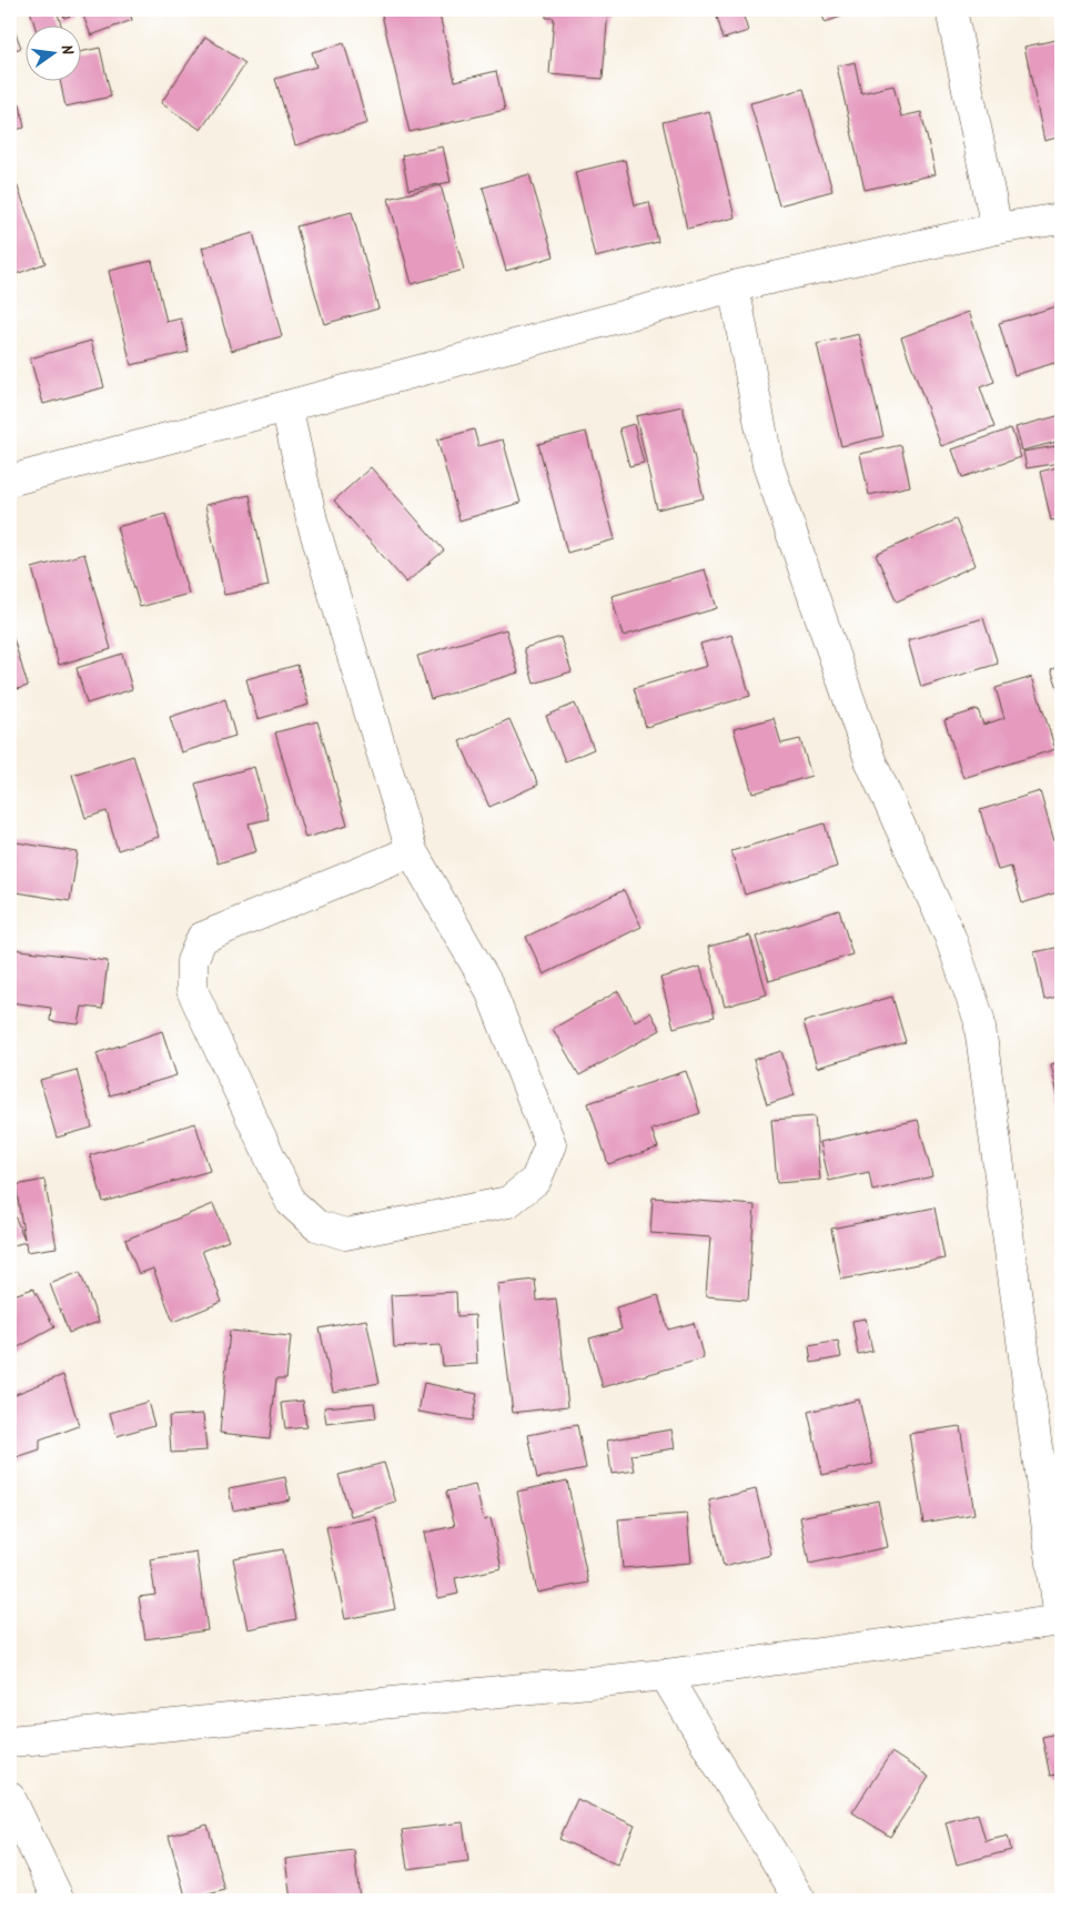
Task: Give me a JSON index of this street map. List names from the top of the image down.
{
  "north": "right"
}
